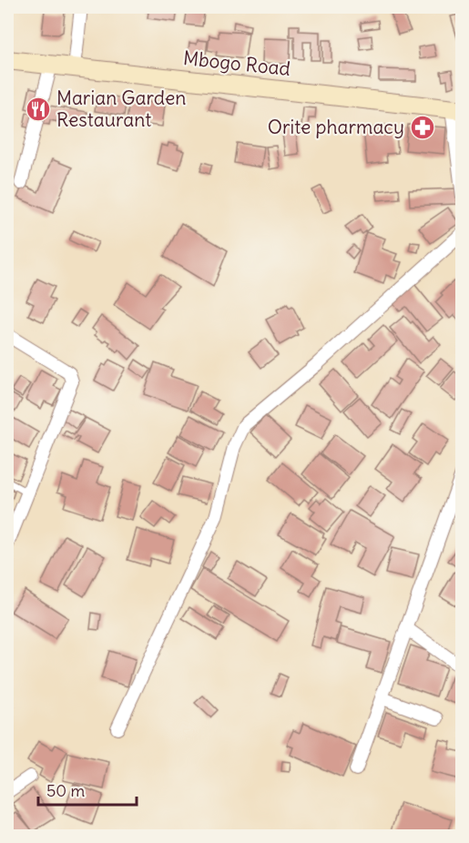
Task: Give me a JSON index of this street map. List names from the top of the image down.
{
  "streets": {
    "main road": ["Mbogo Road"]
  },
  "places": {
    "restaurant": ["Marian Garden Restaurant"],
    "pharmacy": ["Orite pharmacy"]
  },
  "scale_bar": "50 m"
}
